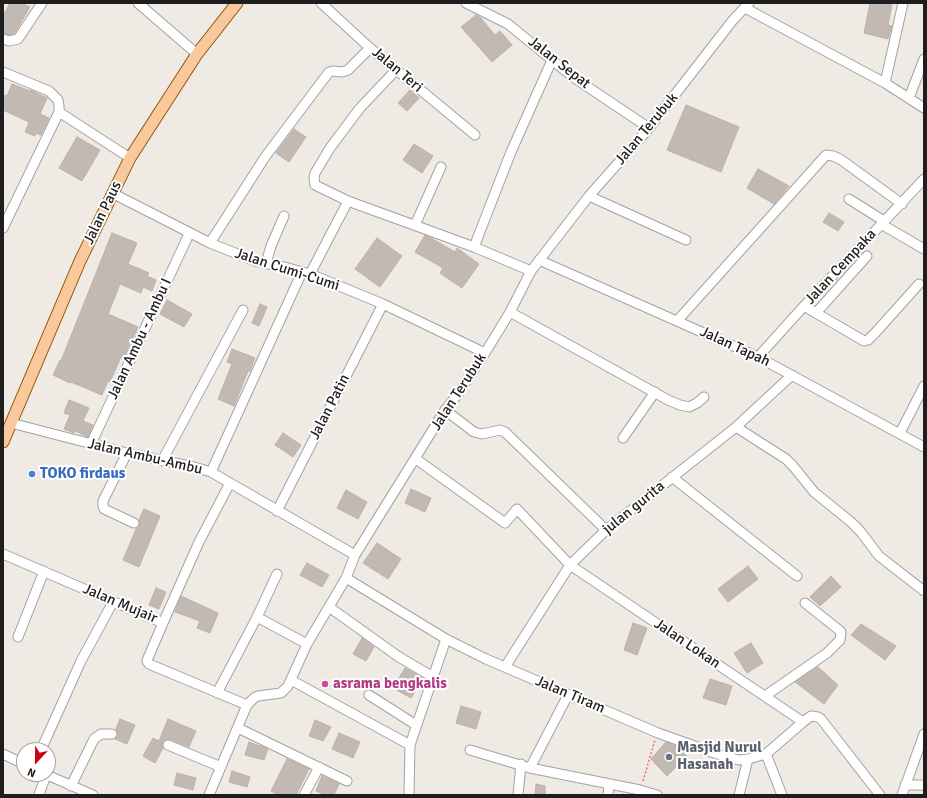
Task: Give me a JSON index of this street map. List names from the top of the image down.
{
  "streets": {
    "main road": ["Jalan Paus"],
    "street": [
      "Jalan Sepat",
      "Jalan Teri",
      "Jalan Terubuk",
      "Jalan Cempaka",
      "Jalan Cumi-Cumi",
      "Jalan Ambu - Ambu I",
      "Jalan Tapah",
      "Jalan Patin",
      "Jalan Ambu-Ambu",
      "julan gurita",
      "Jalan Mujair",
      "Jalan Lokan",
      "Jalan Tiram"
    ]
  },
  "crossings": [
    ["Jalan Sepat", "Jalan Terubuk"],
    ["Jalan Terubuk", "Jalan Cumi-Cumi"],
    ["Jalan Terubuk", "Jalan Tapah"],
    ["Jalan Terubuk", "Jalan Ambu-Ambu"],
    ["Jalan Terubuk", "Jalan Mujair"],
    ["Jalan Terubuk", "Jalan Lokan"],
    ["Jalan Terubuk", "Jalan Tiram"],
    ["Jalan Paus", "Jalan Cumi-Cumi"],
    ["Jalan Paus", "Jalan Ambu-Ambu"],
    ["Jalan Cempaka", "Jalan Tapah"],
    ["Jalan Cumi-Cumi", "Jalan Ambu - Ambu I"],
    ["Jalan Cumi-Cumi", "Jalan Patin"],
    ["Jalan Ambu - Ambu I", "Jalan Ambu-Ambu"],
    ["Jalan Tapah", "julan gurita"],
    ["Jalan Patin", "Jalan Ambu-Ambu"],
    ["julan gurita", "Jalan Lokan"],
    ["julan gurita", "Jalan Tiram"]
  ],
  "places": ["TOKO firdaus", "asrama bengkalis", "Masjid Nurul Hasanah"],
  "north": "bottom"
}
